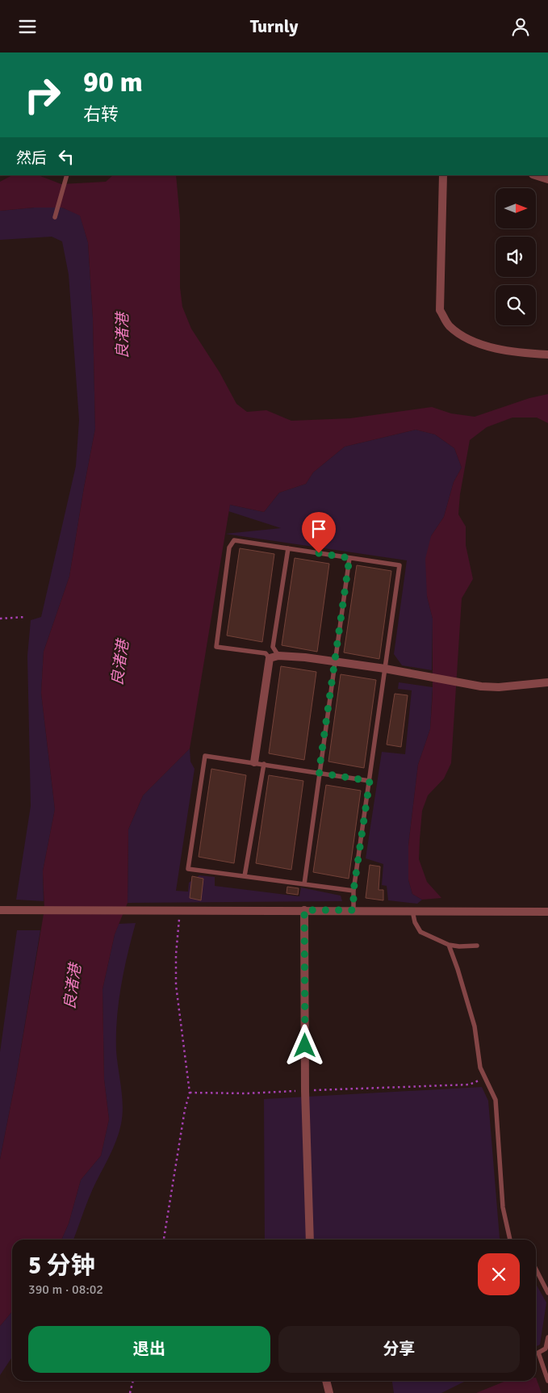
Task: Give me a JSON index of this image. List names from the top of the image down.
{
  "water": ["良渚港"],
  "north": "right",
  "page": {
    "header": "Turnly",
    "turn": ["90 m", "右转"],
    "then": "然后",
    "heading": ["5 分钟", "390 m · 08:02"],
    "buttons": ["退出", "分享"]
  }
}
